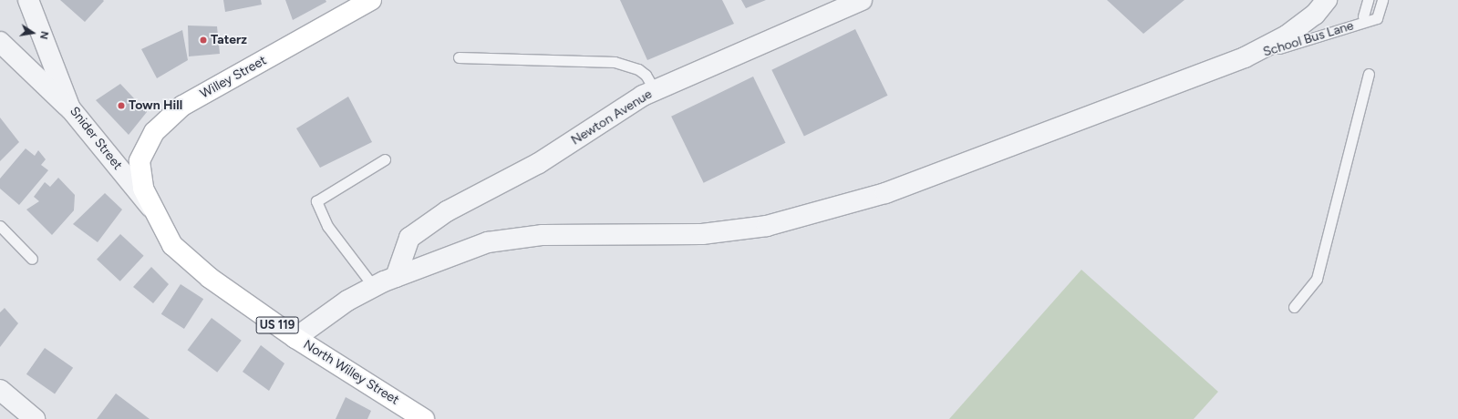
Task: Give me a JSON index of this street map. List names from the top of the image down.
{
  "streets": {
    "main road": ["Willey Street", "US 119", "North Willey Street"],
    "street": ["Newton Avenue", "Snider Street"],
    "lane": ["School Bus Lane"]
  },
  "crossings": [
    ["Willey Street", "Snider Street"],
    ["Willey Street", "North Willey Street"],
    ["Snider Street", "North Willey Street"]
  ],
  "places": ["Taterz", "Town Hill"],
  "north": "right"
}
